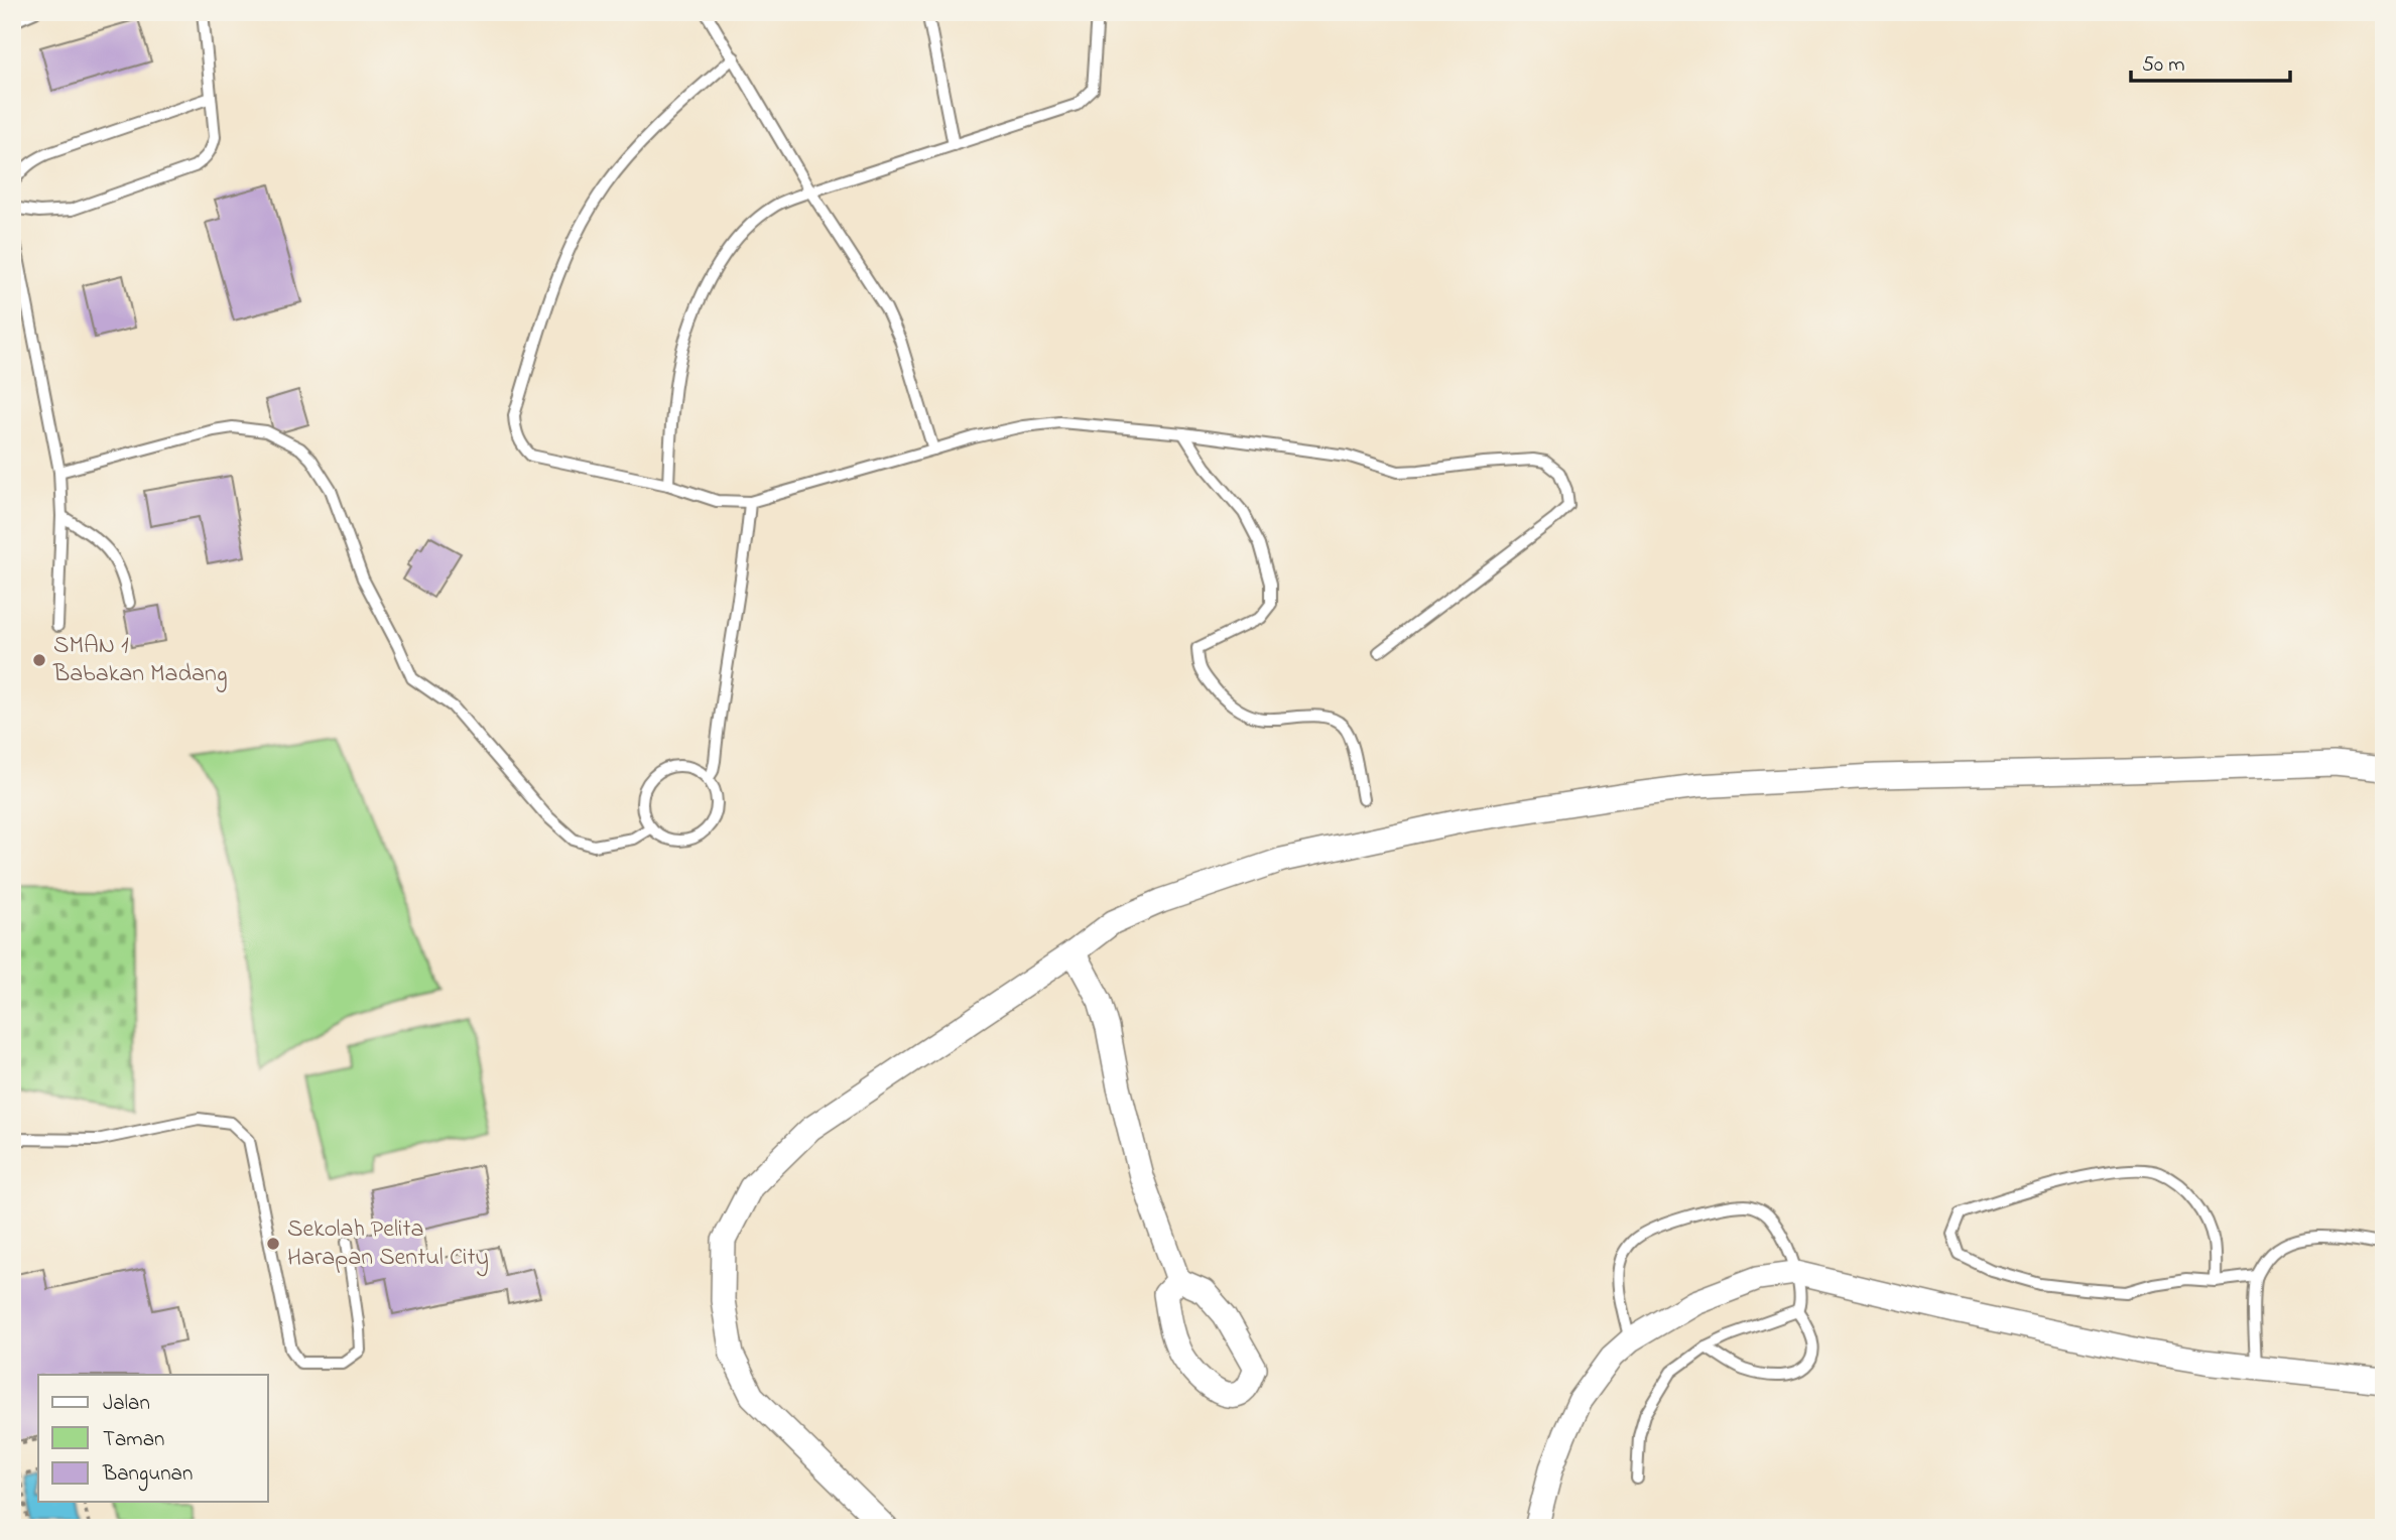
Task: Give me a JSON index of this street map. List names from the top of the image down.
{
  "places": ["SMAN 1 Babakan Madang", "Sekolah Pelita Harapan Sentul City"],
  "legend": ["Jalan", "Taman", "Bangunan"],
  "scale_bar": "50 m"
}
